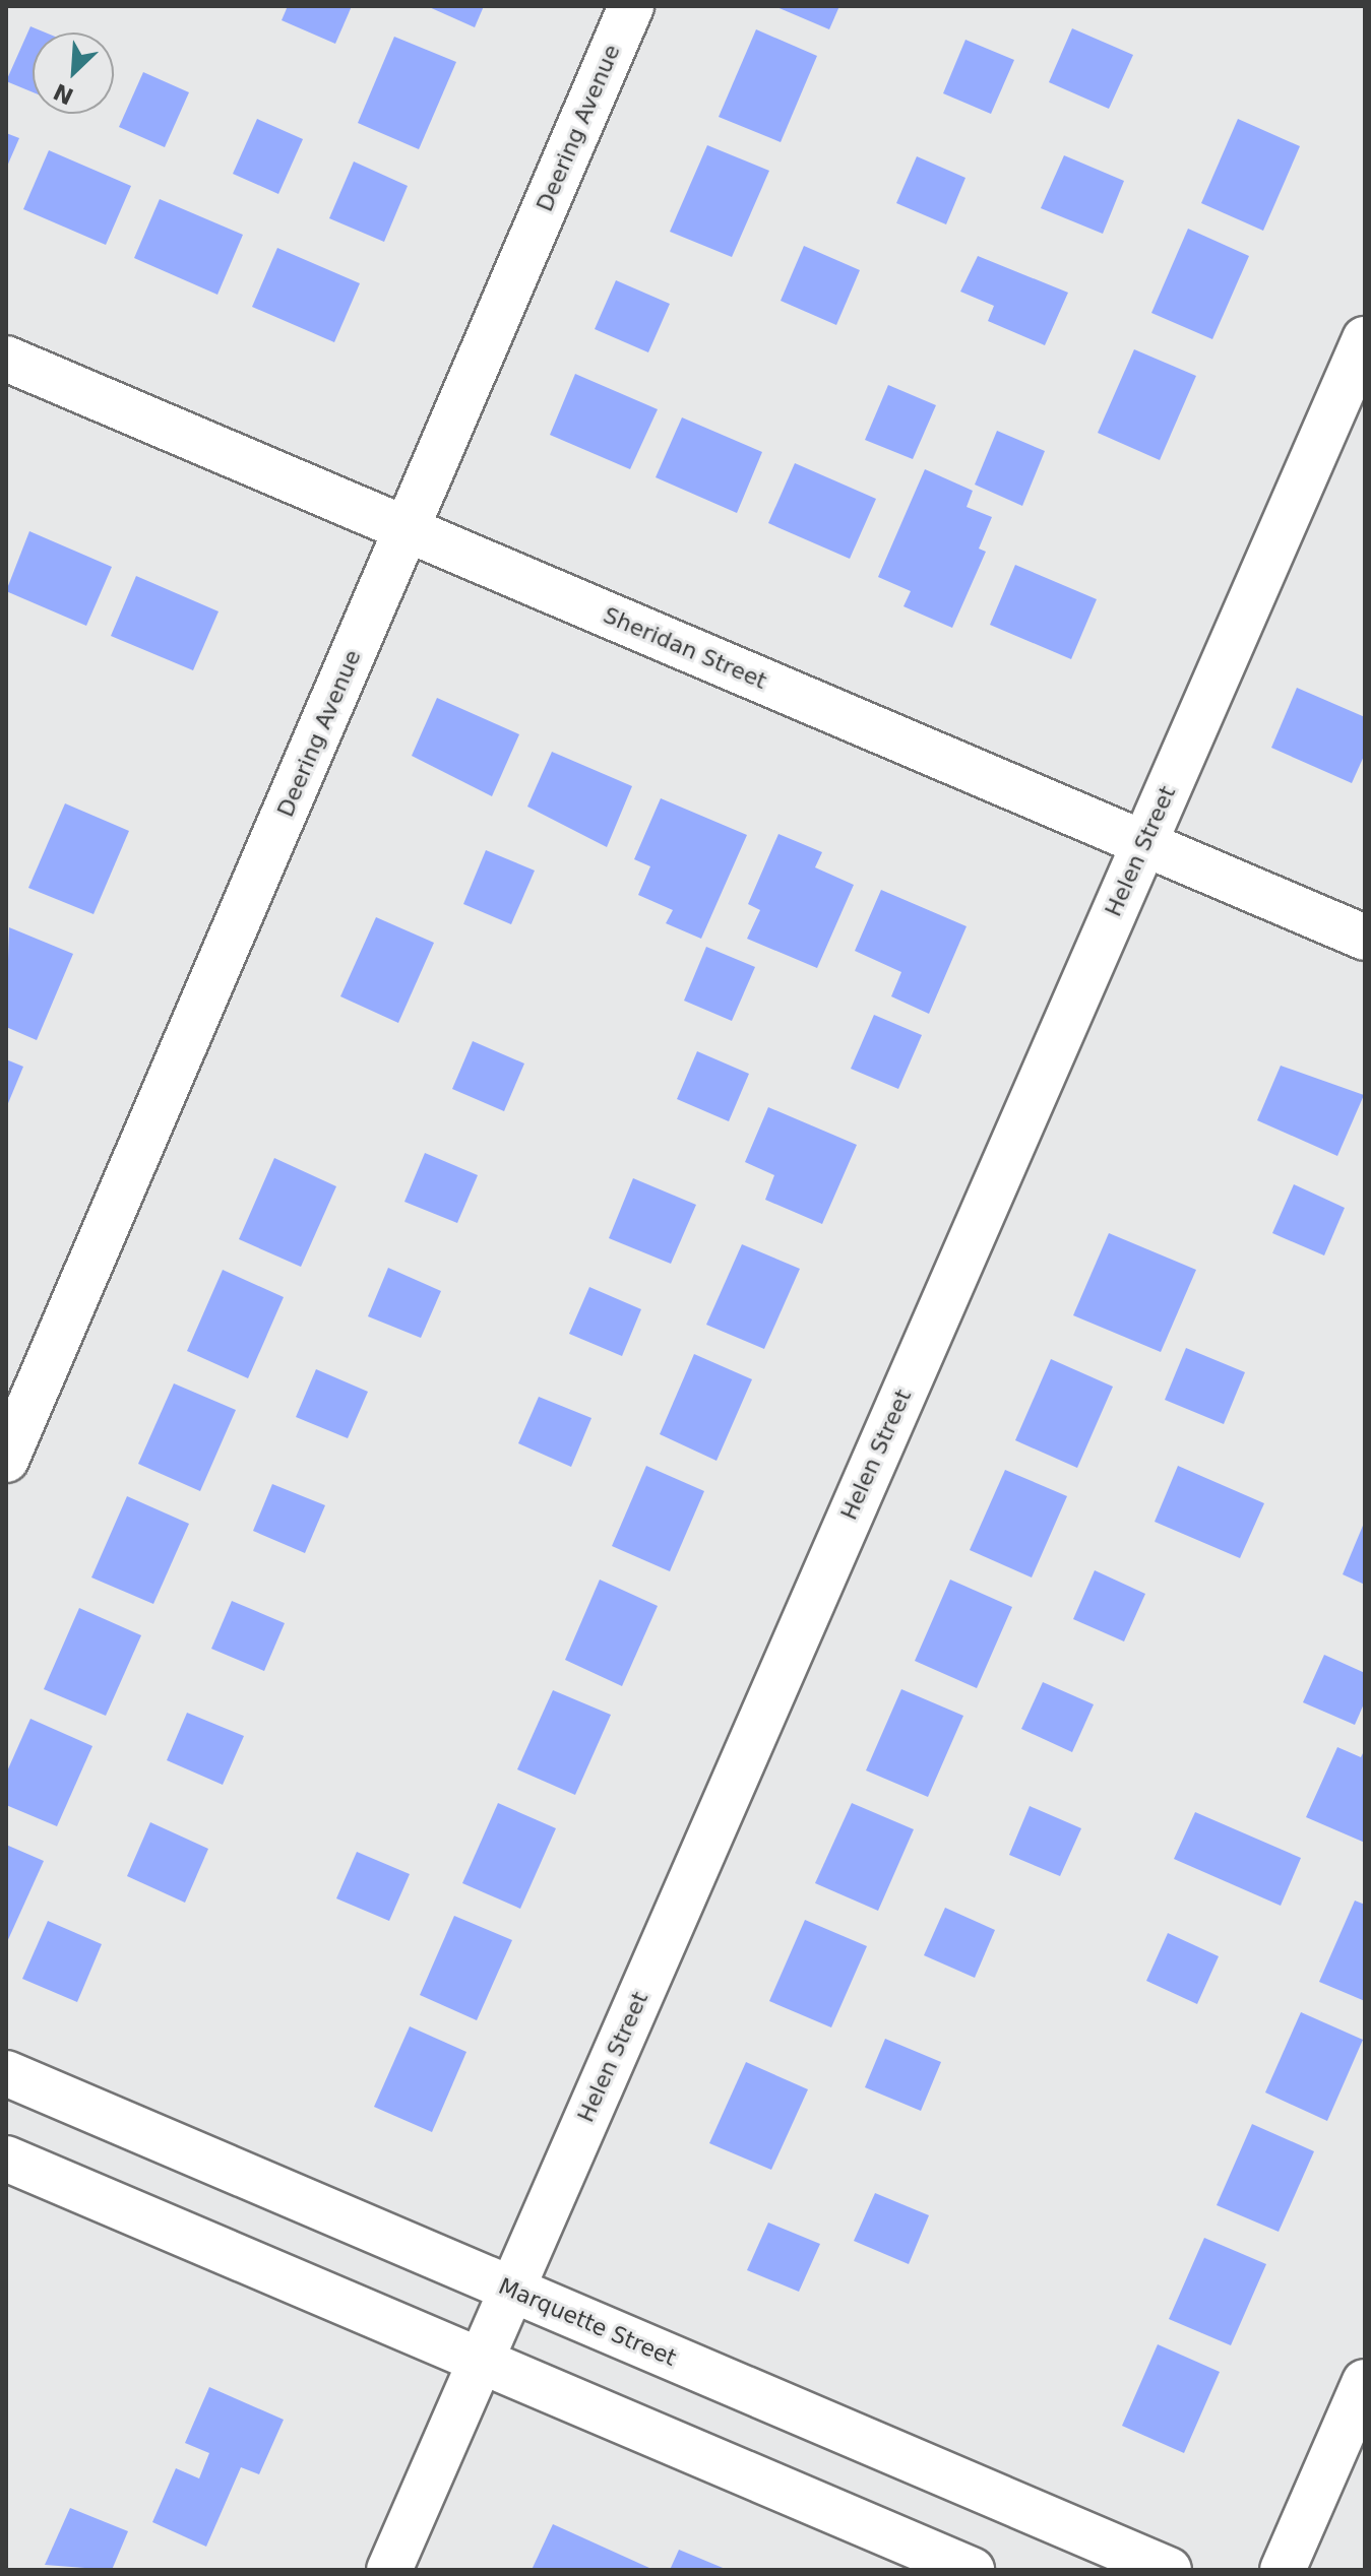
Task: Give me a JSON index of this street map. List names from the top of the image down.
{
  "streets": {
    "street": [
      "Deering Avenue",
      "Sheridan Street",
      "Helen Street",
      "Marquette Street"
    ]
  },
  "crossings": [
    ["Deering Avenue", "Sheridan Street"],
    ["Sheridan Street", "Helen Street"],
    ["Helen Street", "Marquette Street"]
  ],
  "north": "bottom left"
}
